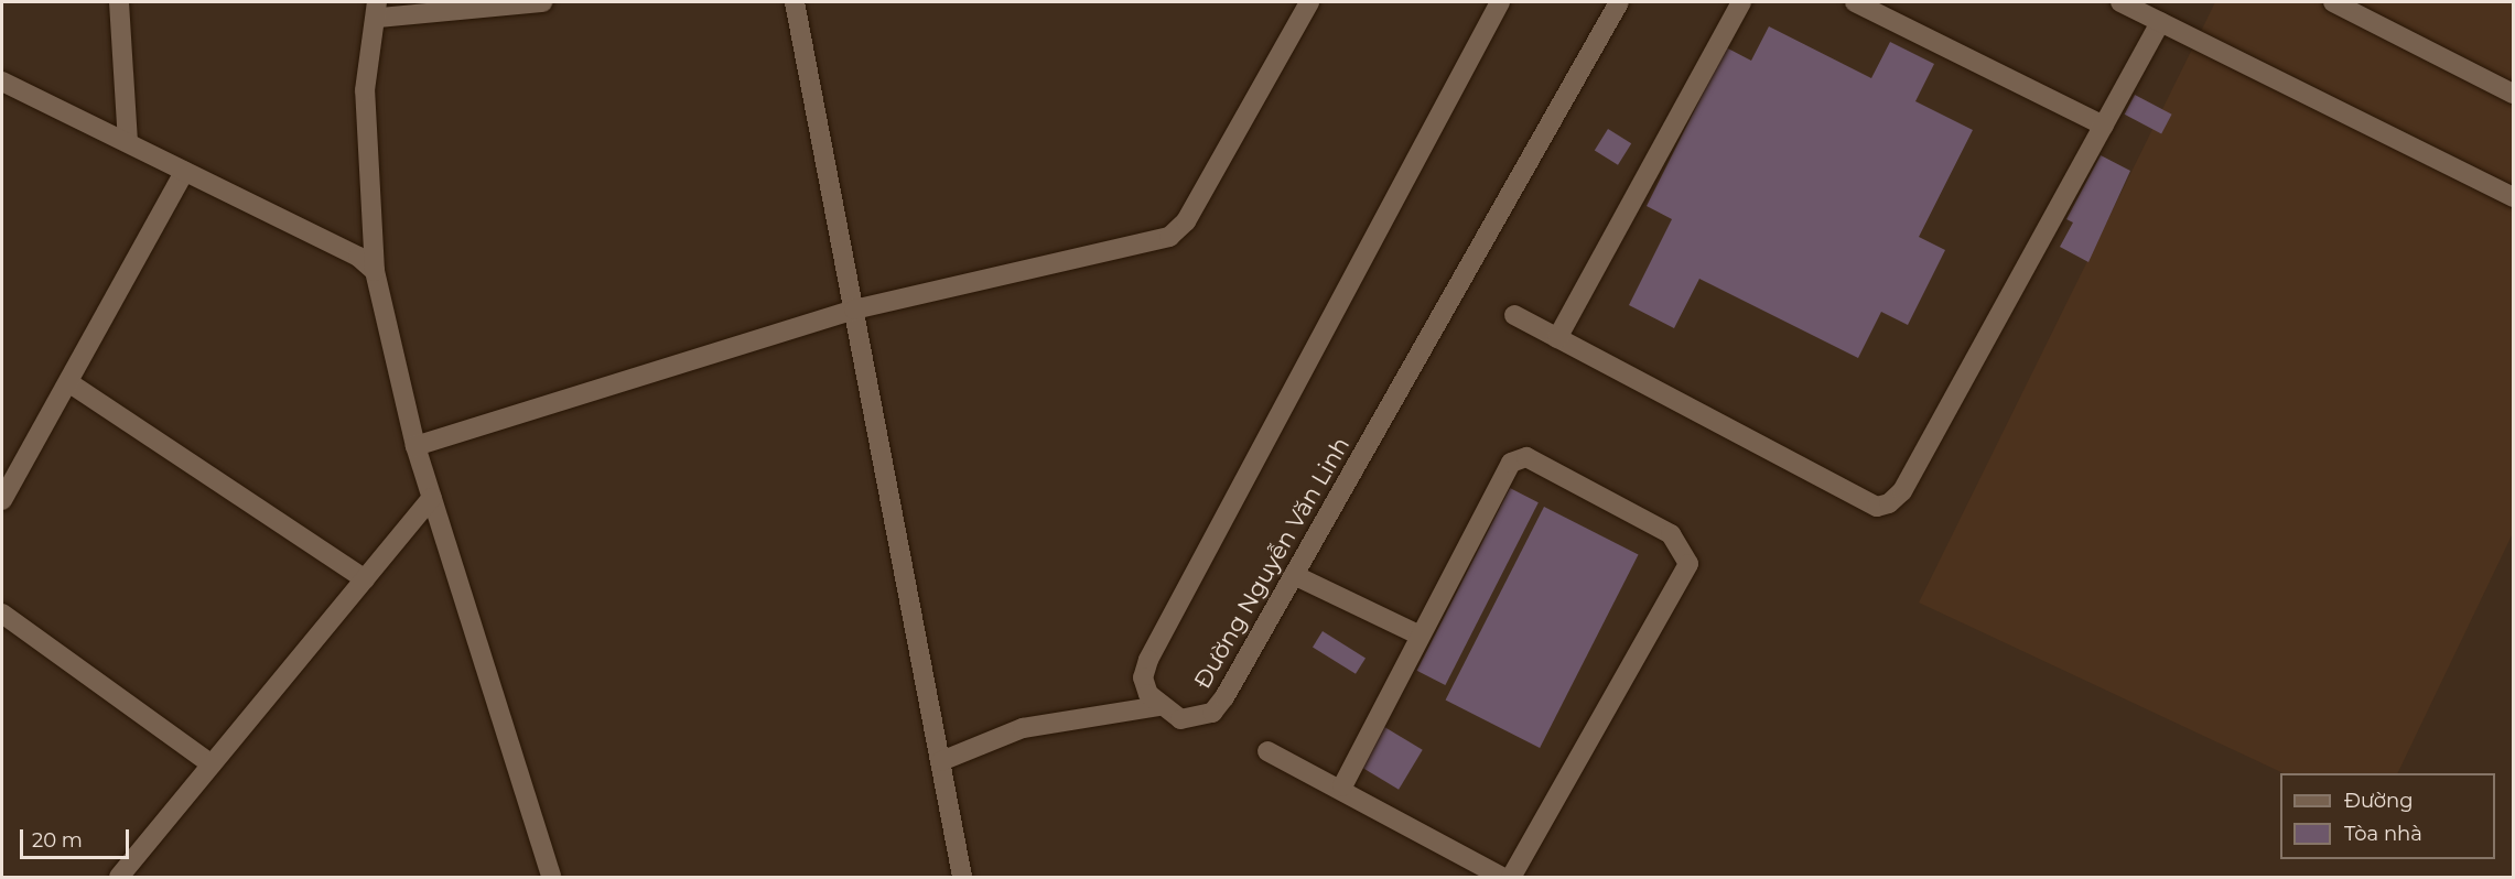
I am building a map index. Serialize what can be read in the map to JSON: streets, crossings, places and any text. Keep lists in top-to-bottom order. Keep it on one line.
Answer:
{"streets":{"street":["Đường Nguyễn Văn Linh"]},"legend":["Đường","Tòa nhà"],"scale_bar":"20 m"}
